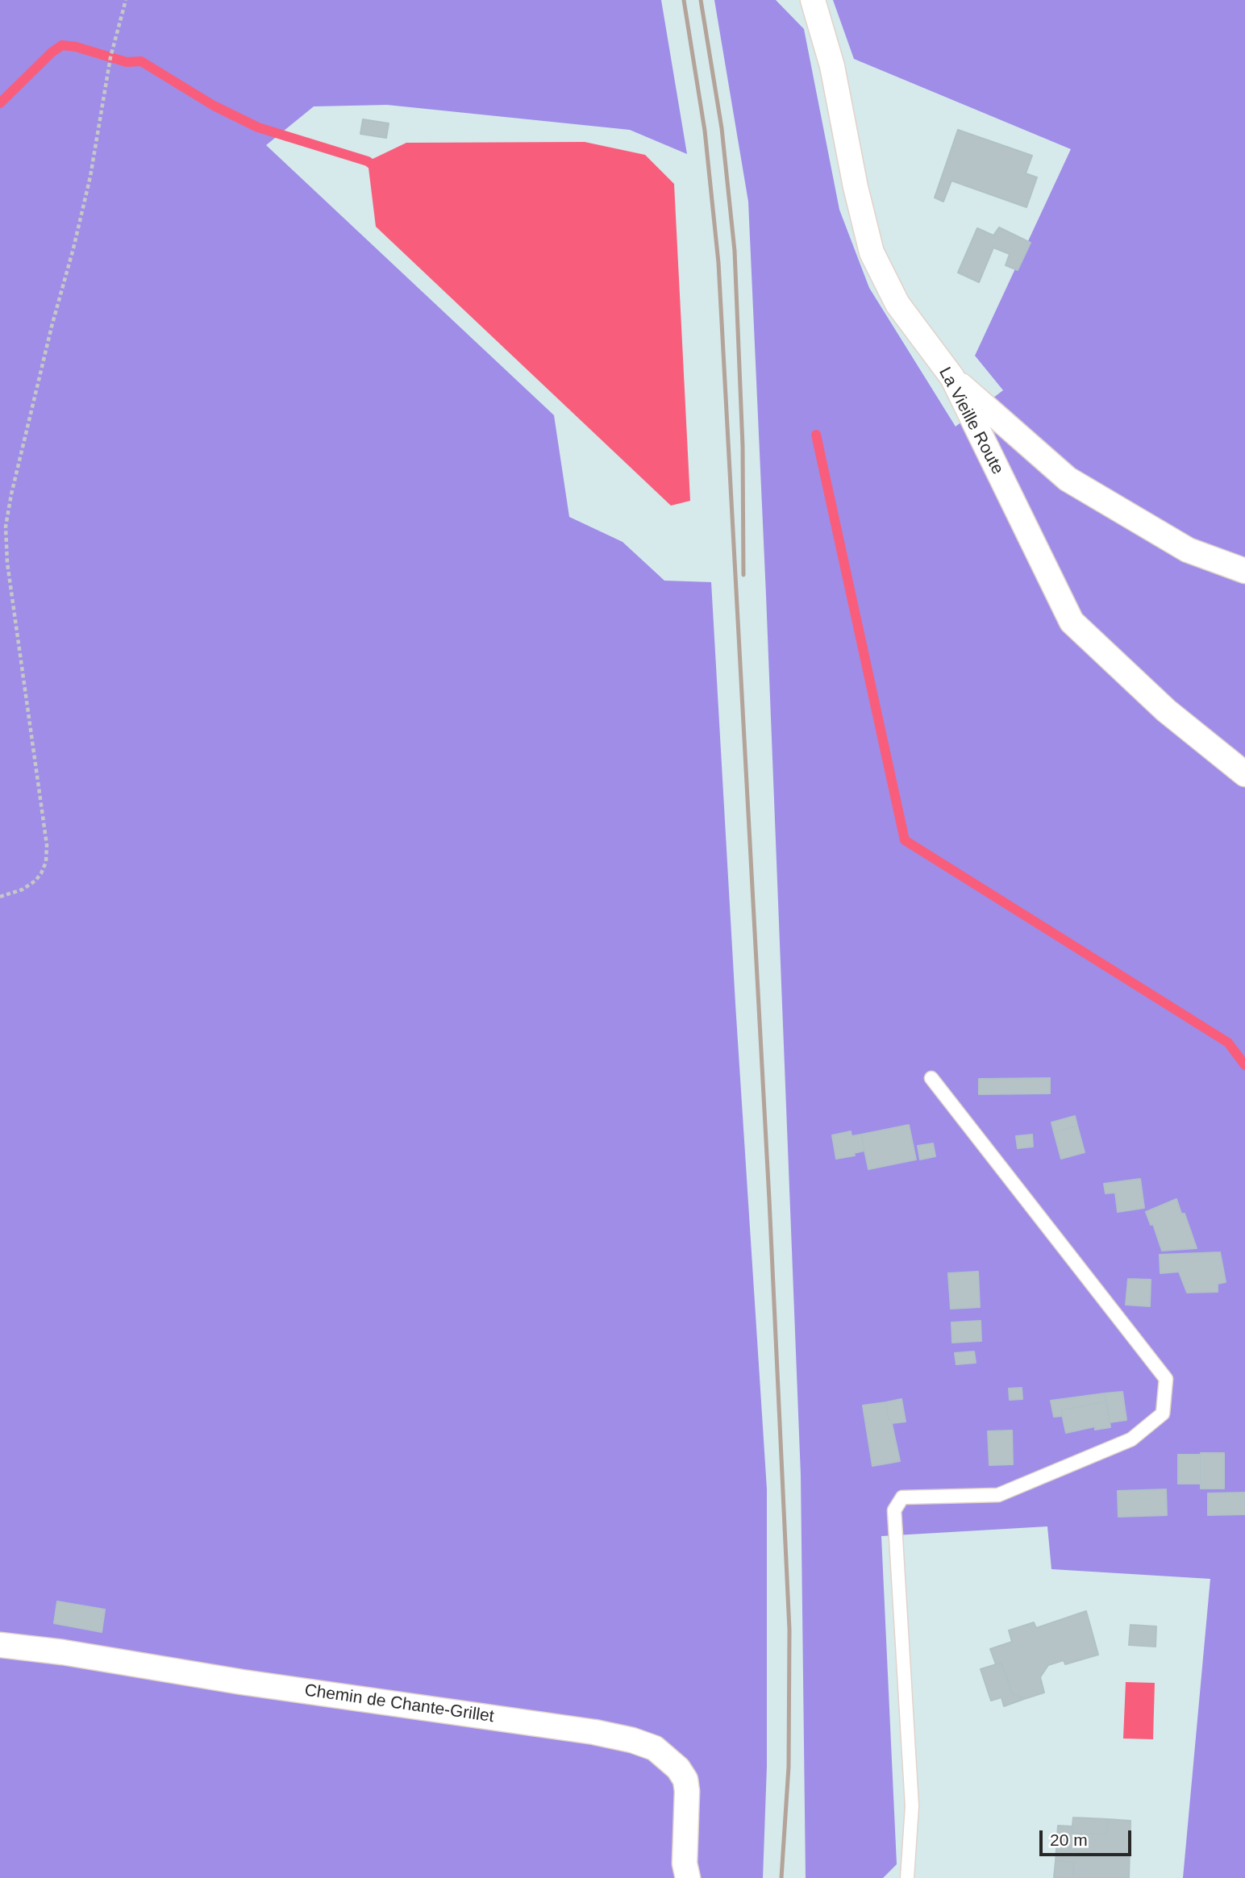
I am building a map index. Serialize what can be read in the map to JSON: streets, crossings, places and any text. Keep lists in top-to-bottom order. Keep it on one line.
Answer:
{"streets":{"street":["La Vieille Route","Chemin de Chante-Grillet"]},"scale_bar":"20 m"}
